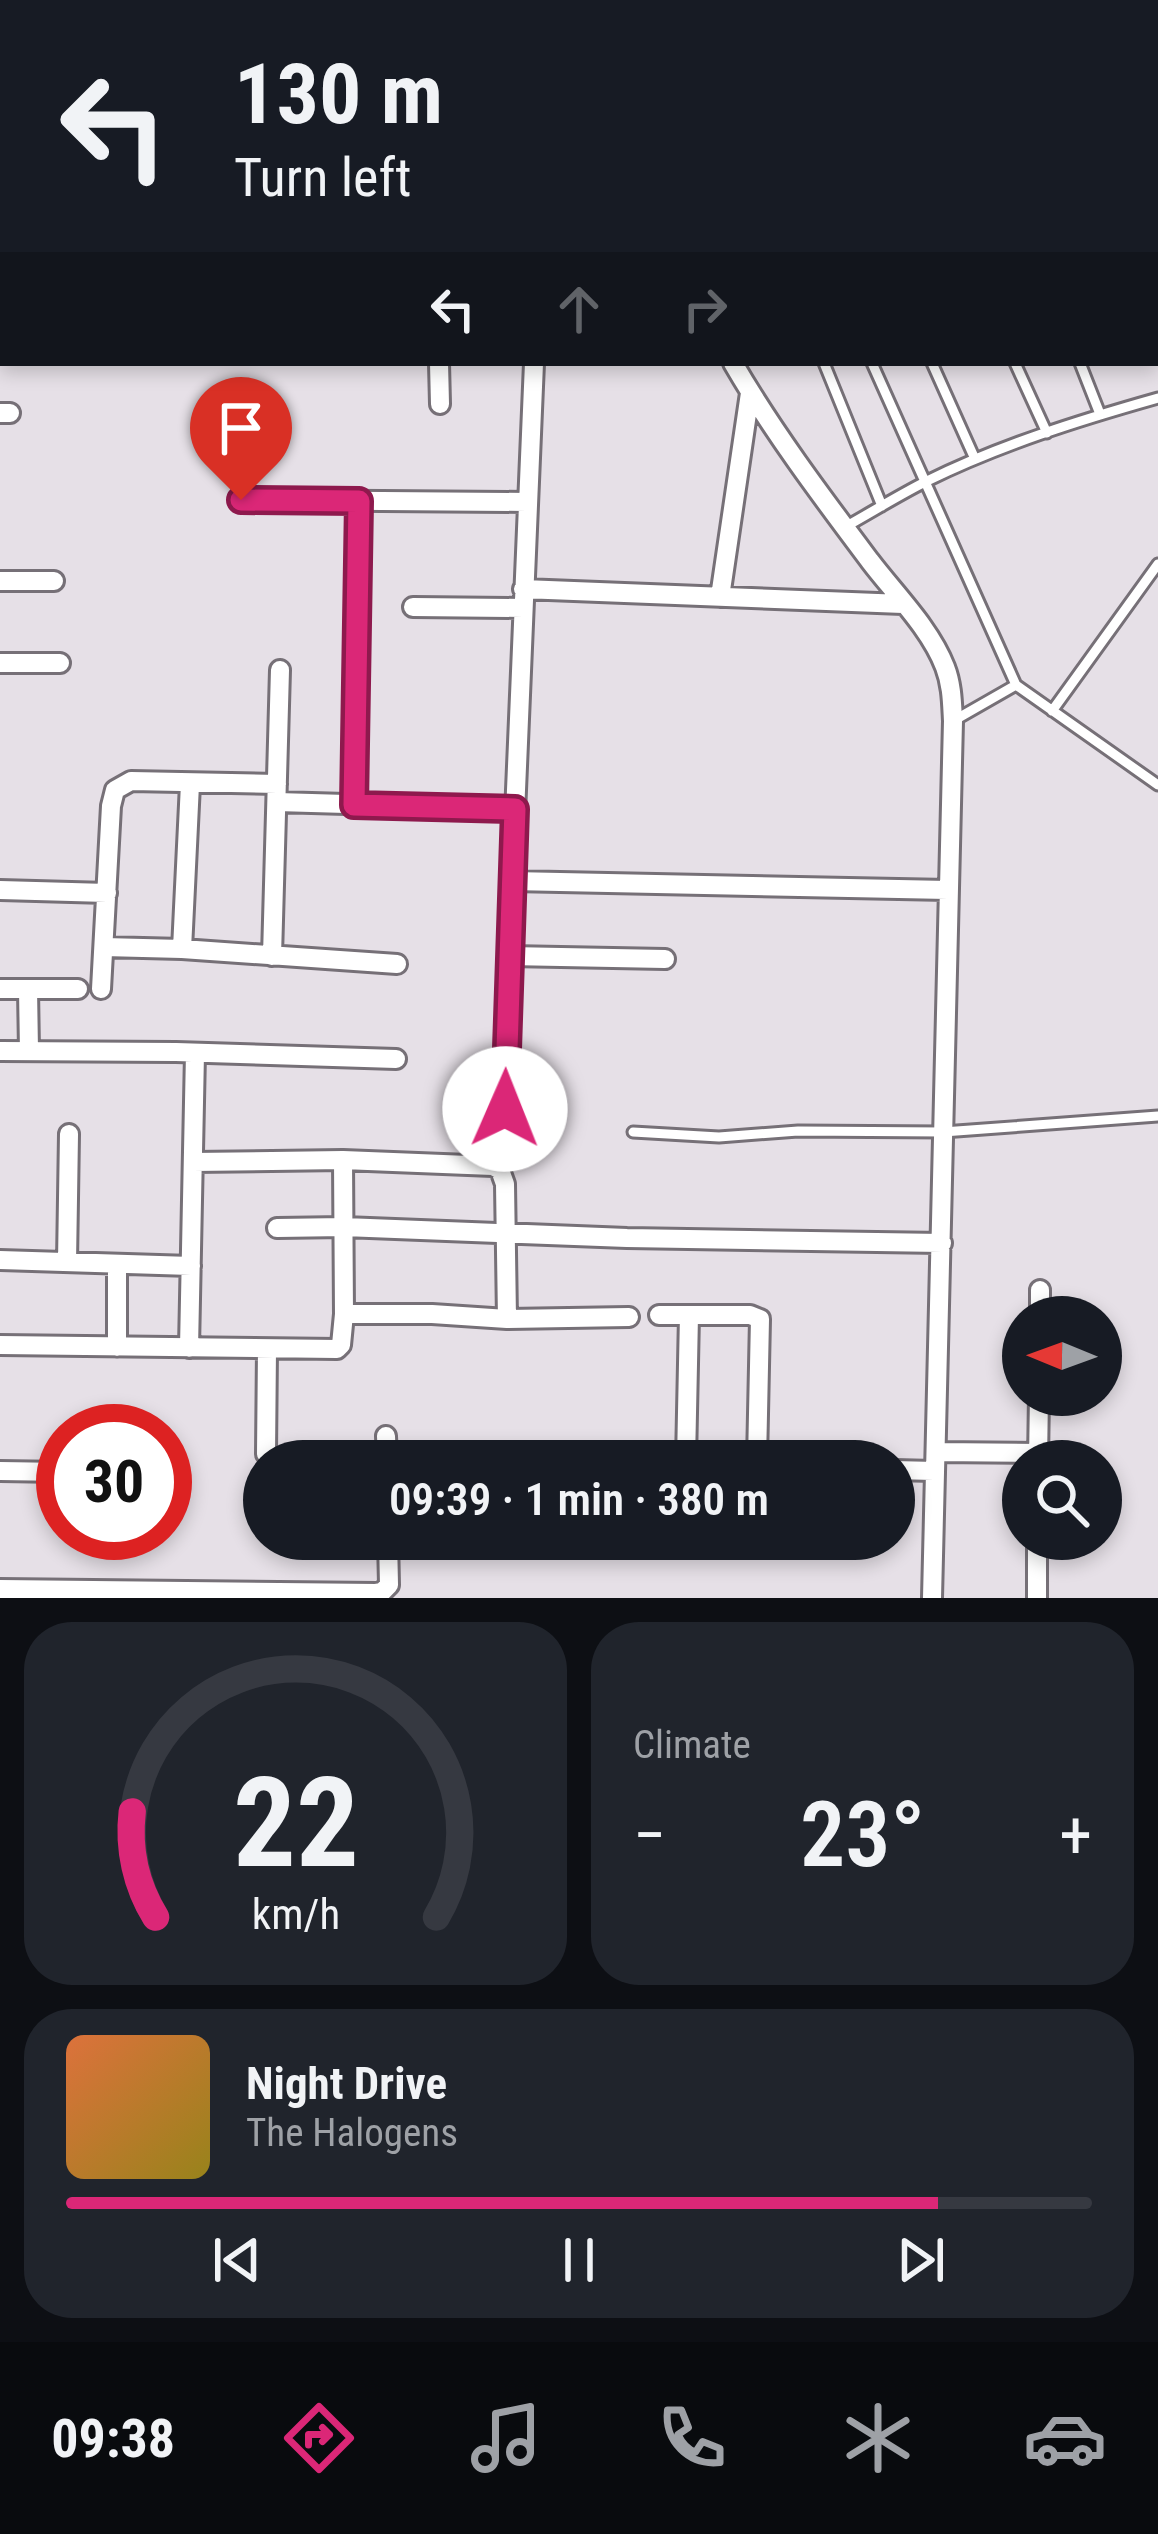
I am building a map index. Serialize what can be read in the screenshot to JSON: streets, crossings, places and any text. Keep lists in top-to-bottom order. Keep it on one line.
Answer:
{"north":"left","page":{"turn":["130 m","Turn left"],"limit":"30","trip":"09:39 · 1 min · 380 m","tile":"Climate","heat":["−","23°","+"],"song":["Night Drive","The Halogens"],"tabs":"09:38","gauge":["22","km/h"]}}
